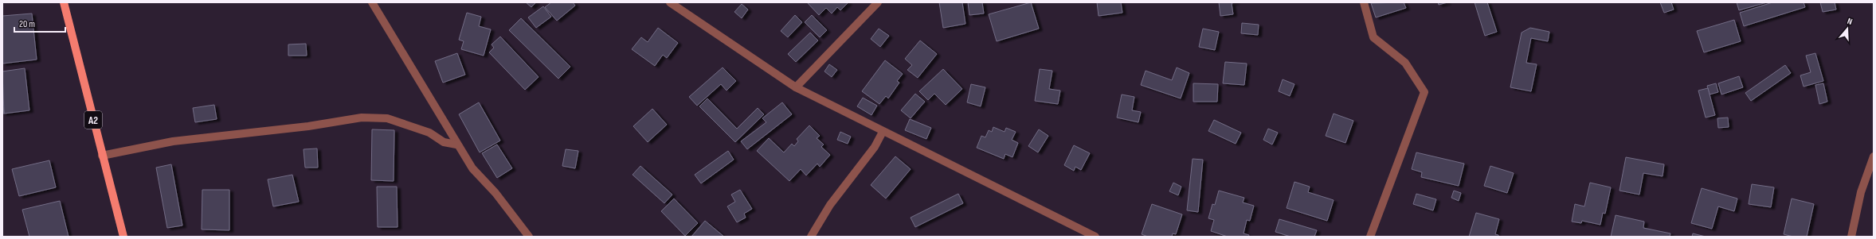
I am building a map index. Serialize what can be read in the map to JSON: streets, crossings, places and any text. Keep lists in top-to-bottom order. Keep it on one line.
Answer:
{"streets":{"main road":["A2"]},"scale_bar":"20 m","north":"top"}
